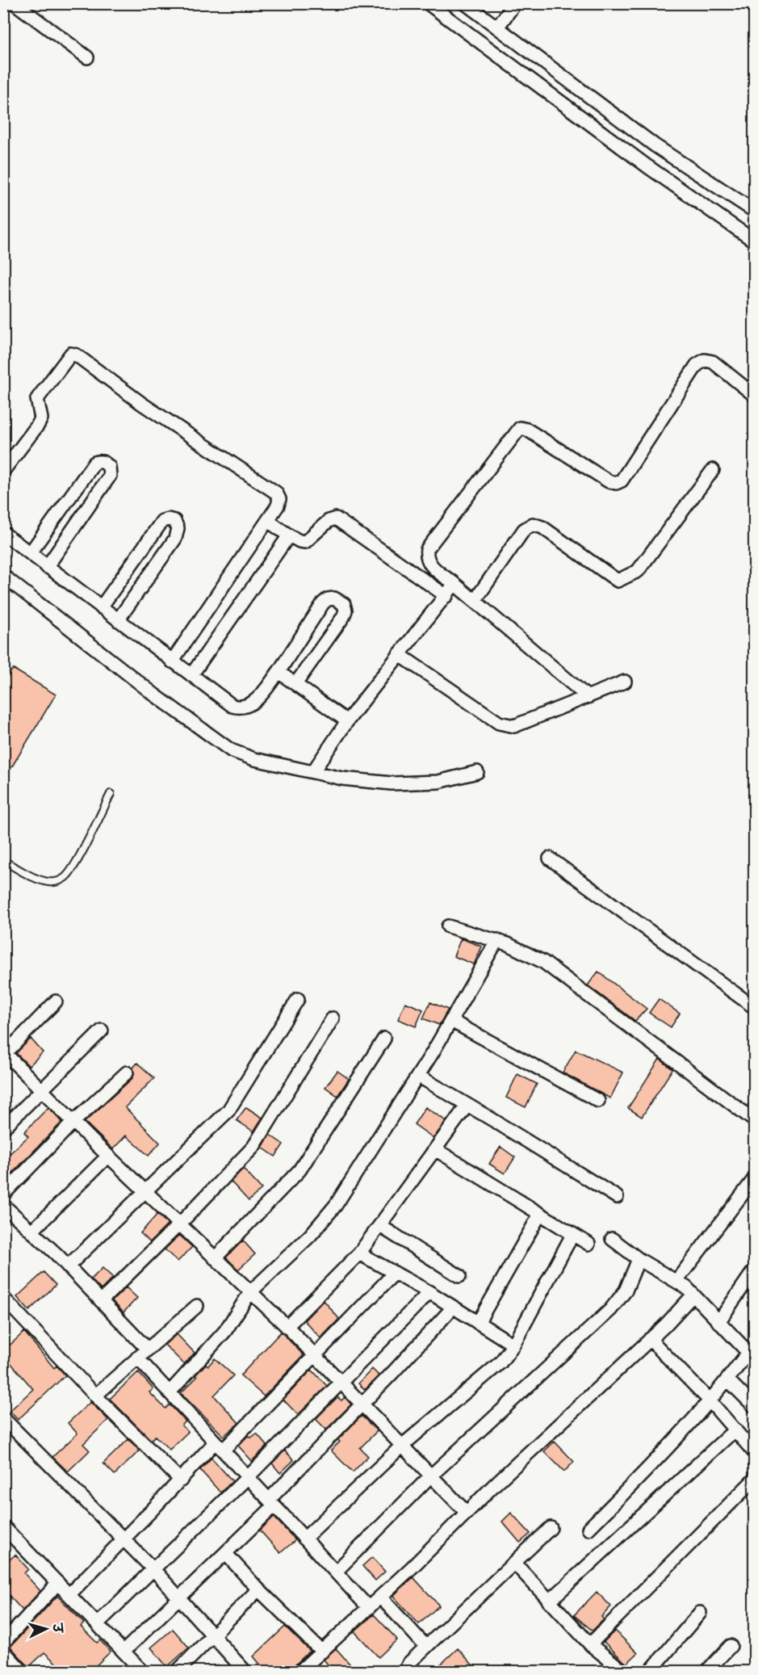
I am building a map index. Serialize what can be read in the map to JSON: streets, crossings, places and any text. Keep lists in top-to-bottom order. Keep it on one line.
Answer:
{"north":"right"}
